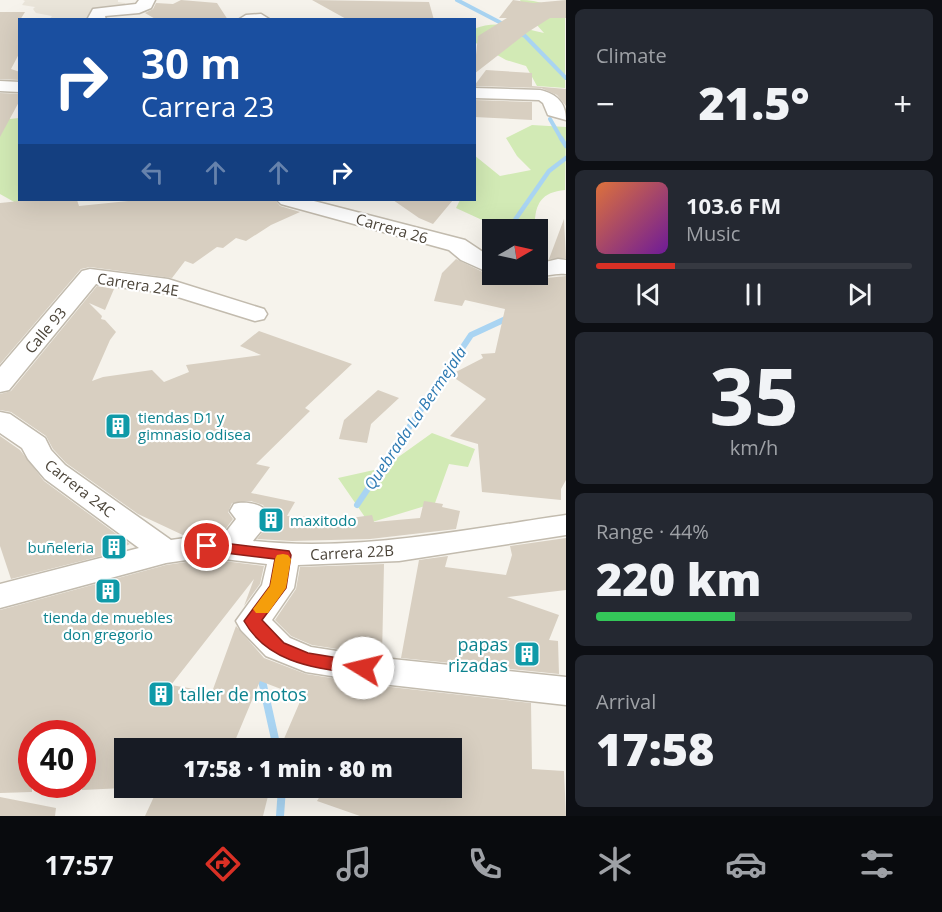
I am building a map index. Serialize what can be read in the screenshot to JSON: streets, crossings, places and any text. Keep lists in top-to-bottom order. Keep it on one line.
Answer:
{"streets":{"street":["Carrera 26","Carrera 24E","Calle 93","Carrera 24C","Carrera 22B"]},"crossings":[["Carrera 24E","Calle 93"],["Carrera 24C","Carrera 22B"]],"water":["Quebrada La Bermejala"],"places":{"building":["tiendas D1 y gimnasio odisea","maxitodo","buñeleria","tienda de muebles don gregorio","papas rizadas","taller de motos"]},"north":"right","page":{"tile":["Climate",["35","km/h"],["Range · 44%","220 km"],["Arrival","17:58"]],"turn":["30 m","Carrera 23"],"heat":["−","21.5°","+"],"song":["103.6 FM","Music"],"limit":"40","trip":"17:58 · 1 min · 80 m","tabs":"17:57"}}
